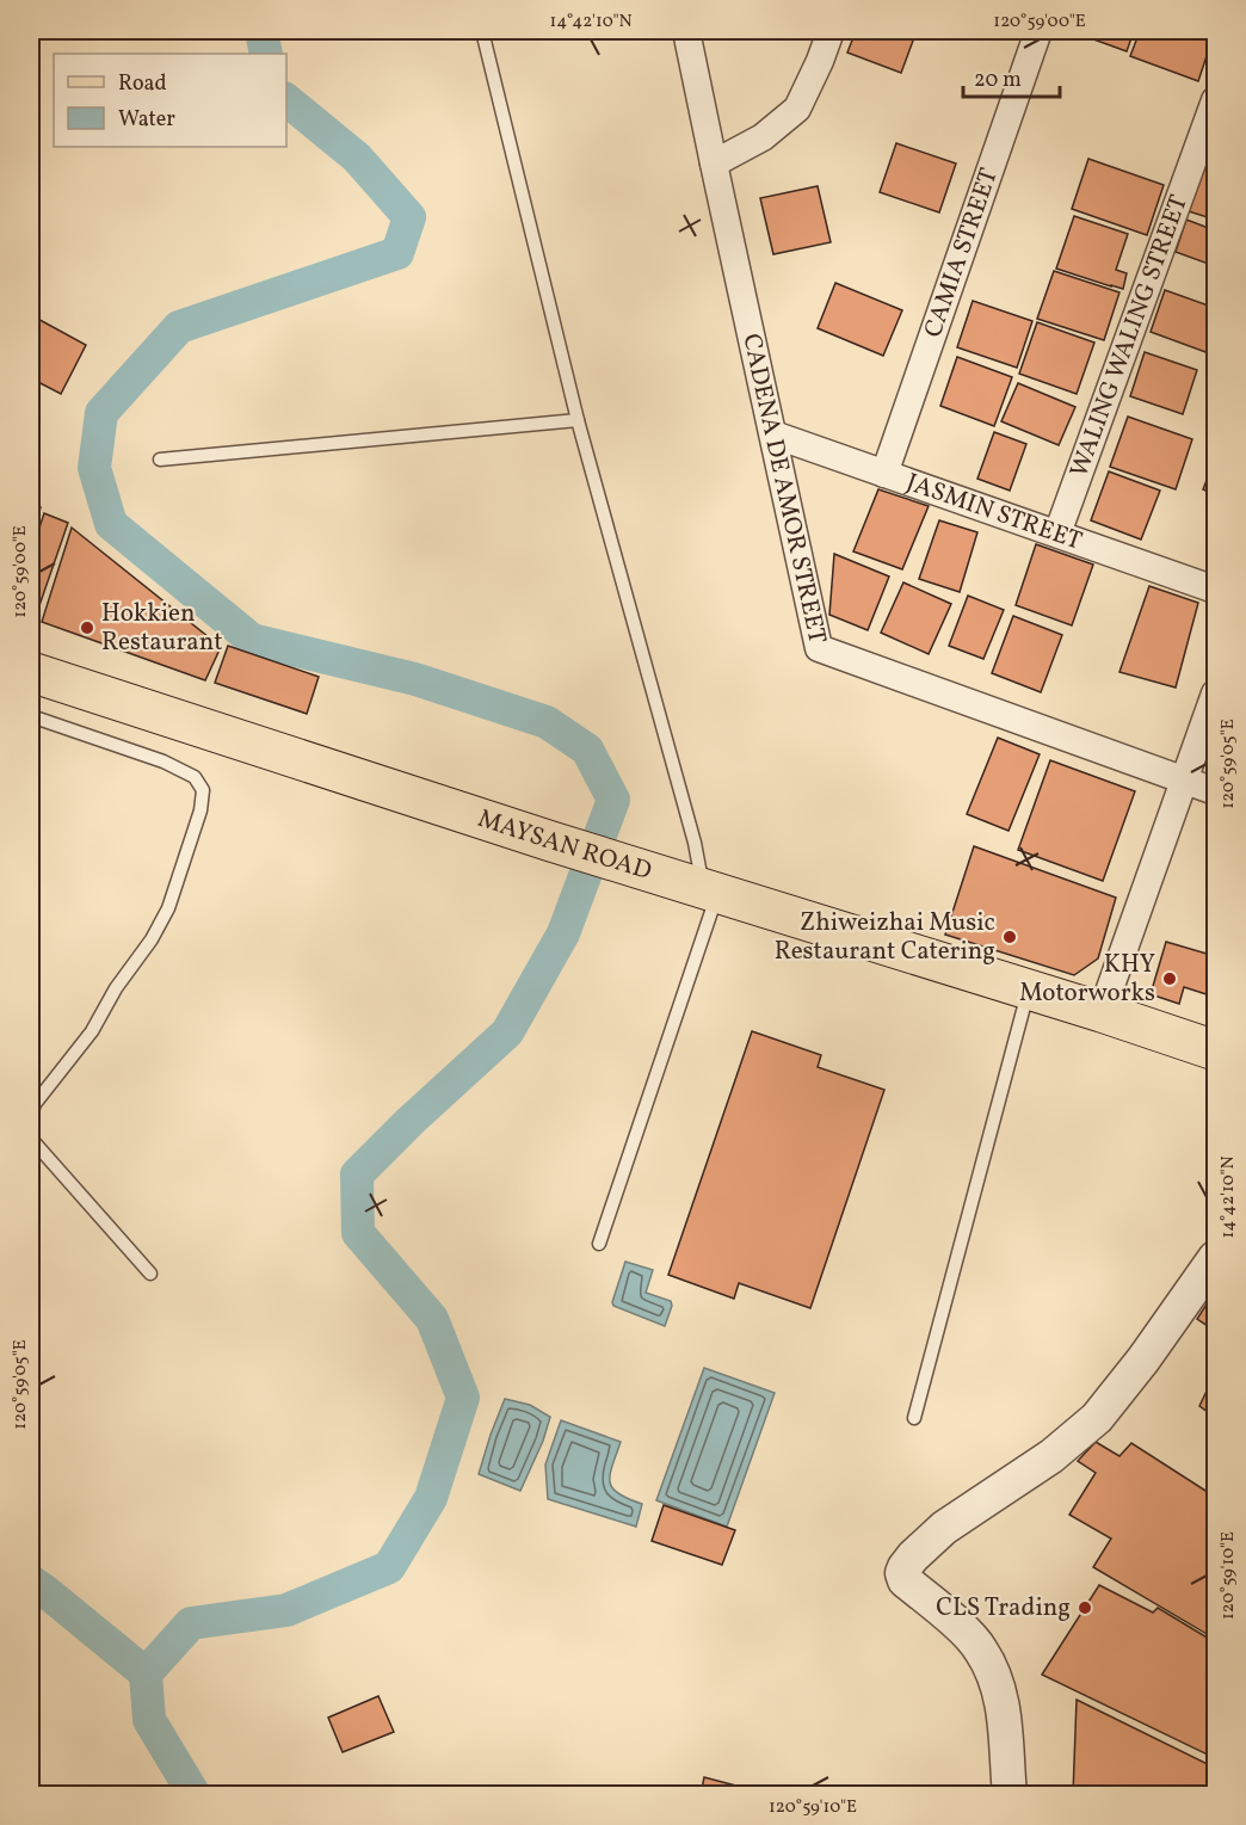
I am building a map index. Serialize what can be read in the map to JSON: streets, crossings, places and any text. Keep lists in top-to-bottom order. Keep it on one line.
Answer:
{"streets":{"main road":["MAYSAN ROAD"],"street":["CAMIA STREET","WALING WALING STREET","CADENA DE AMOR STREET","JASMIN STREET"]},"crossings":[["CAMIA STREET","JASMIN STREET"],["WALING WALING STREET","JASMIN STREET"],["CADENA DE AMOR STREET","JASMIN STREET"]],"places":["Hokkien Restaurant","Zhiweizhai Music Restaurant Catering","KHY Motorworks","CLS Trading"],"legend":["Road","Water"],"scale_bar":"20 m","coordinates":["14°42'10\"N","120°59'00\"E","120°59'05\"E","120°59'10\"E"]}
